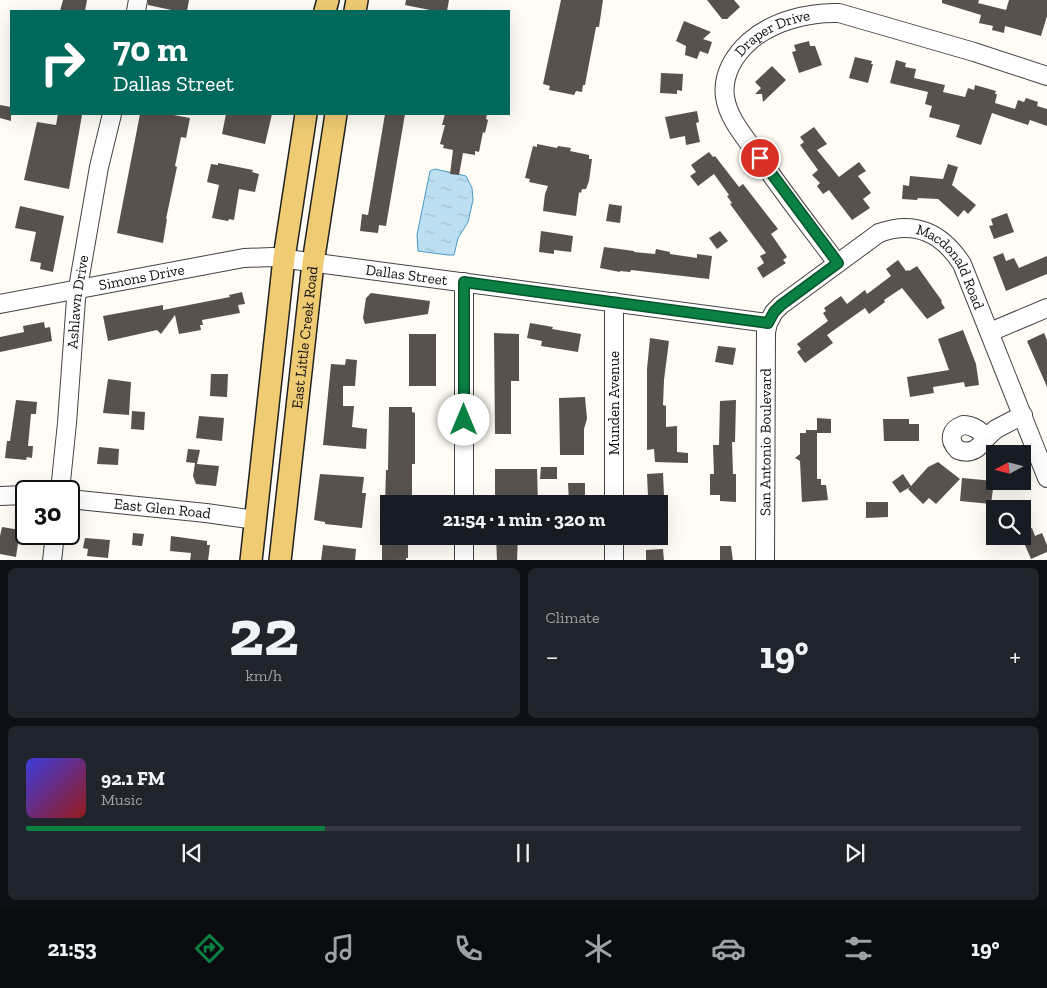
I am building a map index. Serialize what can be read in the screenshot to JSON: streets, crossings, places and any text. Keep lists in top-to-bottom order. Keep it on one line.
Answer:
{"streets":{"main road":["East Little Creek Road"],"street":["Draper Drive","Macdonald Road","Dallas Street","Simons Drive","Ashlawn Drive","Munden Avenue","San Antonio Boulevard","East Glen Road"]},"crossings":[["Draper Drive","Macdonald Road"],["Macdonald Road","Dallas Street"],["Macdonald Road","San Antonio Boulevard"],["Dallas Street","Simons Drive"],["Dallas Street","East Little Creek Road"],["Dallas Street","Munden Avenue"],["Dallas Street","San Antonio Boulevard"],["Simons Drive","Ashlawn Drive"],["Simons Drive","East Little Creek Road"],["East Little Creek Road","East Glen Road"]],"north":"left","page":{"turn":["70 m","Dallas Street"],"limit":"30","trip":"21:54 · 1 min · 320 m","tile":[["22","km/h"],"Climate"],"heat":["−","19°","+"],"song":["92.1 FM","Music"],"tabs":["21:53","19°"]}}
